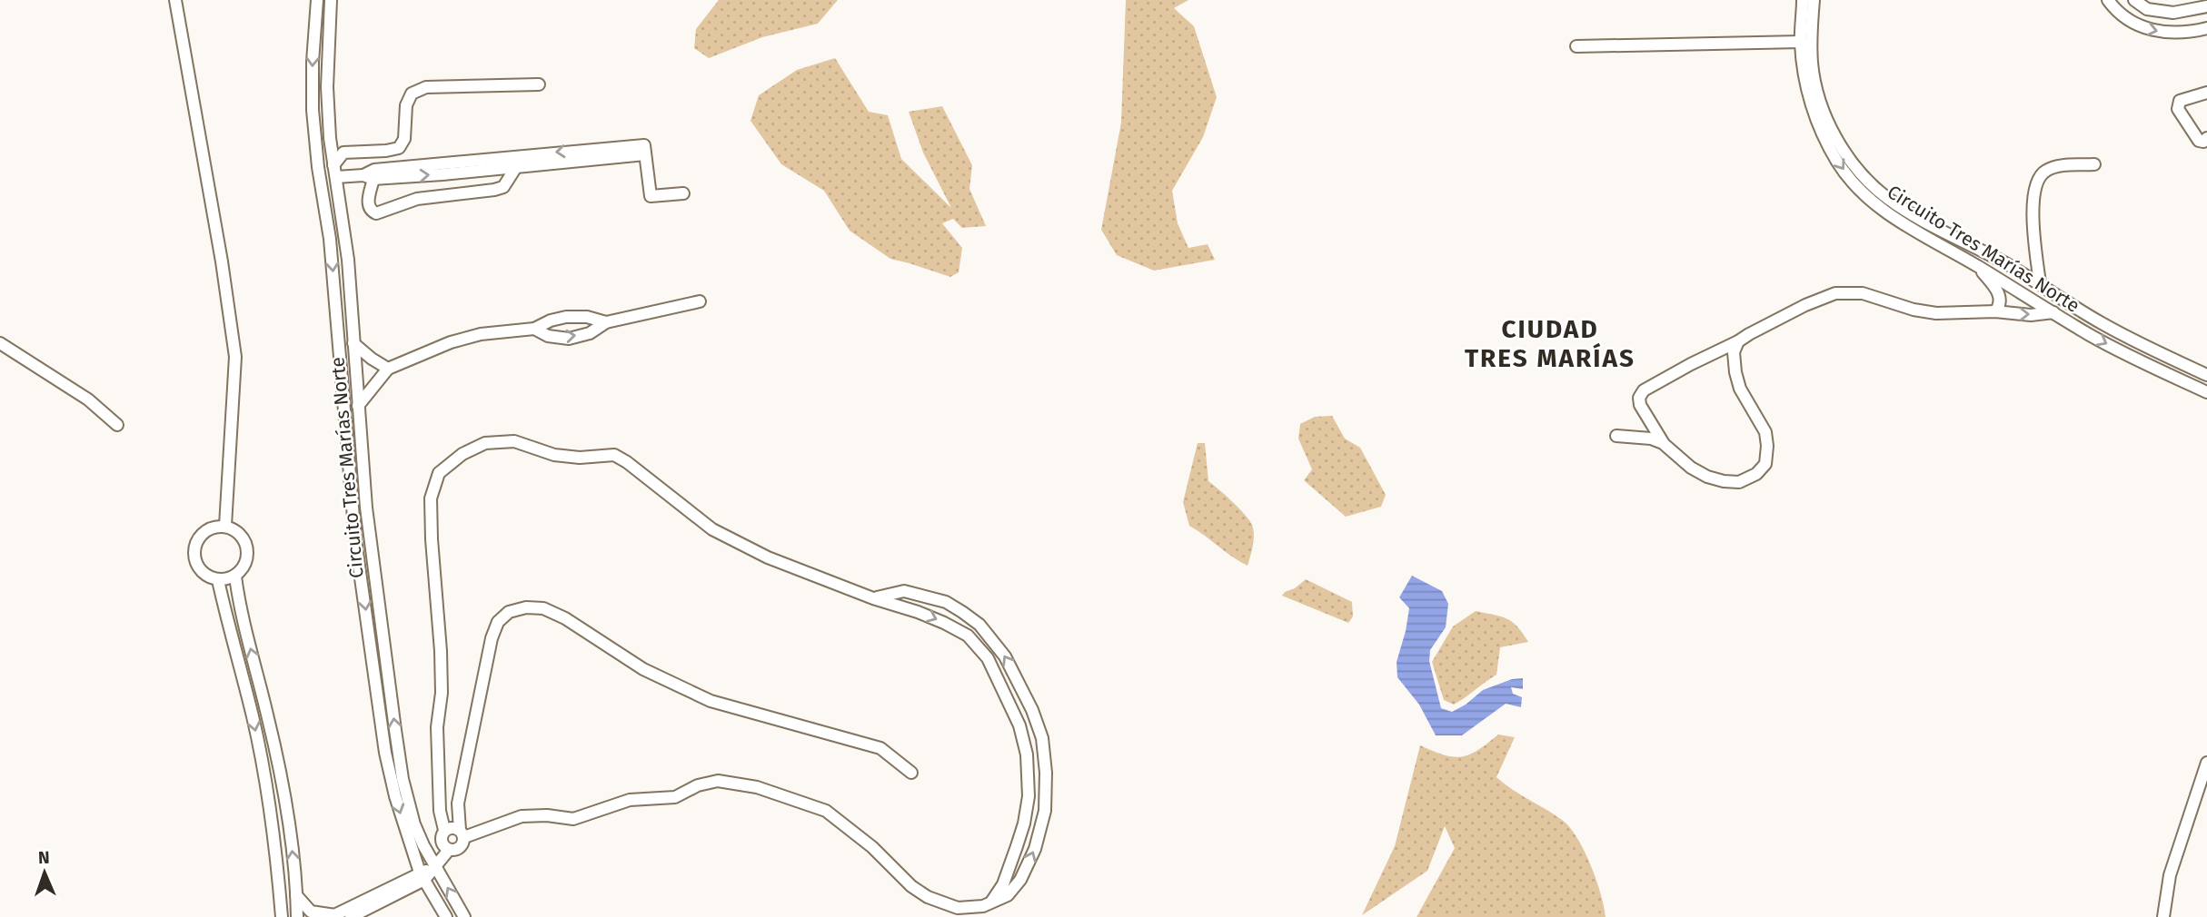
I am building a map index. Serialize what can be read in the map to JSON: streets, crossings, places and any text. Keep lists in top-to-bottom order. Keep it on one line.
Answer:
{"streets":{"street":["Circuito Tres Marías Norte"]},"districts":["CIUDAD TRES MARÍAS"],"north":"top"}
